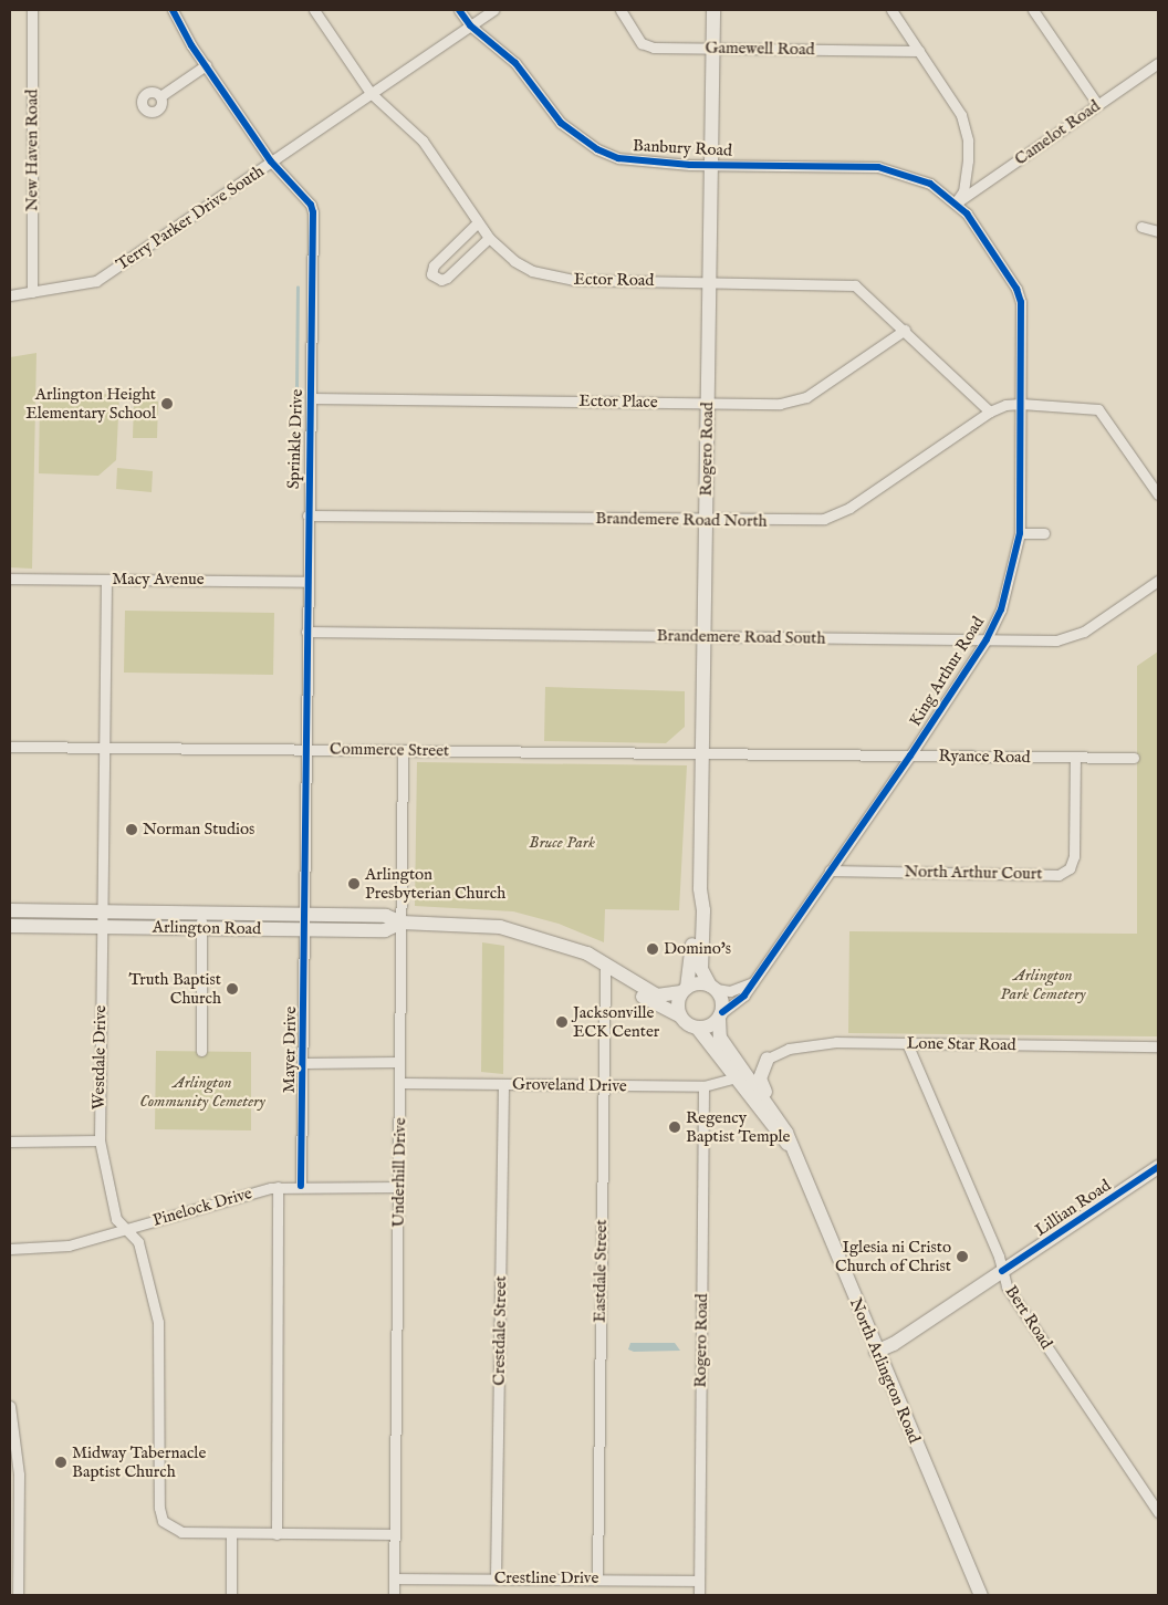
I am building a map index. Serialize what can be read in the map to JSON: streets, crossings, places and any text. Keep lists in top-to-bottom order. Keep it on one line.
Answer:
{"streets":{"main road":["Rogero Road","Arlington Road","Lillian Road","North Arlington Road"],"street":["Gamewell Road","Camelot Road","Banbury Road","New Haven Road","Terry Parker Drive South","Ector Road","Ector Place","Sprinkle Drive","Brandemere Road North","Macy Avenue","Brandemere Road South","King Arthur Road","Commerce Street","Ryance Road","North Arthur Court","Lone Star Road","Mayer Drive","Westdale Drive","Groveland Drive","Underhill Drive","Pinelock Drive","Eastdale Street","Bert Road","Crestdale Street","Crestline Drive"]},"crossings":[["Gamewell Road","Rogero Road"],["Camelot Road","Banbury Road"],["Camelot Road","King Arthur Road"],["Banbury Road","Terry Parker Drive South"],["Banbury Road","Rogero Road"],["Banbury Road","King Arthur Road"],["New Haven Road","Terry Parker Drive South"],["Terry Parker Drive South","Ector Road"],["Terry Parker Drive South","Sprinkle Drive"],["Ector Road","Ector Place"],["Ector Road","Rogero Road"],["Ector Road","Brandemere Road North"],["Ector Place","Sprinkle Drive"],["Ector Place","Rogero Road"],["Sprinkle Drive","Brandemere Road North"],["Sprinkle Drive","Macy Avenue"],["Sprinkle Drive","Brandemere Road South"],["Sprinkle Drive","Commerce Street"],["Sprinkle Drive","Arlington Road"],["Sprinkle Drive","Mayer Drive"],["Rogero Road","Brandemere Road North"],["Rogero Road","Brandemere Road South"],["Rogero Road","King Arthur Road"],["Rogero Road","Commerce Street"],["Rogero Road","Ryance Road"],["Rogero Road","Arlington Road"],["Rogero Road","Groveland Drive"],["Rogero Road","North Arlington Road"],["Rogero Road","Crestline Drive"],["Brandemere Road North","King Arthur Road"],["Macy Avenue","Westdale Drive"],["Brandemere Road South","King Arthur Road"],["King Arthur Road","Ryance Road"],["King Arthur Road","North Arthur Court"],["King Arthur Road","Arlington Road"],["King Arthur Road","North Arlington Road"],["Commerce Street","Ryance Road"],["Commerce Street","Westdale Drive"],["Commerce Street","Underhill Drive"],["Ryance Road","North Arthur Court"],["Arlington Road","Mayer Drive"],["Arlington Road","Westdale Drive"],["Arlington Road","Underhill Drive"],["Arlington Road","Eastdale Street"],["Arlington Road","North Arlington Road"],["Lone Star Road","Bert Road"],["Mayer Drive","Pinelock Drive"],["Westdale Drive","Pinelock Drive"],["Groveland Drive","Underhill Drive"],["Groveland Drive","Eastdale Street"],["Groveland Drive","Crestdale Street"],["Groveland Drive","North Arlington Road"],["Underhill Drive","Pinelock Drive"],["Underhill Drive","Crestline Drive"],["Lillian Road","Bert Road"],["Lillian Road","North Arlington Road"],["Eastdale Street","Crestline Drive"],["Crestdale Street","Crestline Drive"]],"parks":["Bruce Park","Arlington Park Cemetery","Arlington Community Cemetery"],"places":["Arlington Height Elementary School","Norman Studios","Arlington Presbyterian Church","Domino's","Truth Baptist Church","Jacksonville ECK Center","Regency Baptist Temple","Iglesia ni Cristo Church of Christ","Midway Tabernacle Baptist Church"]}
